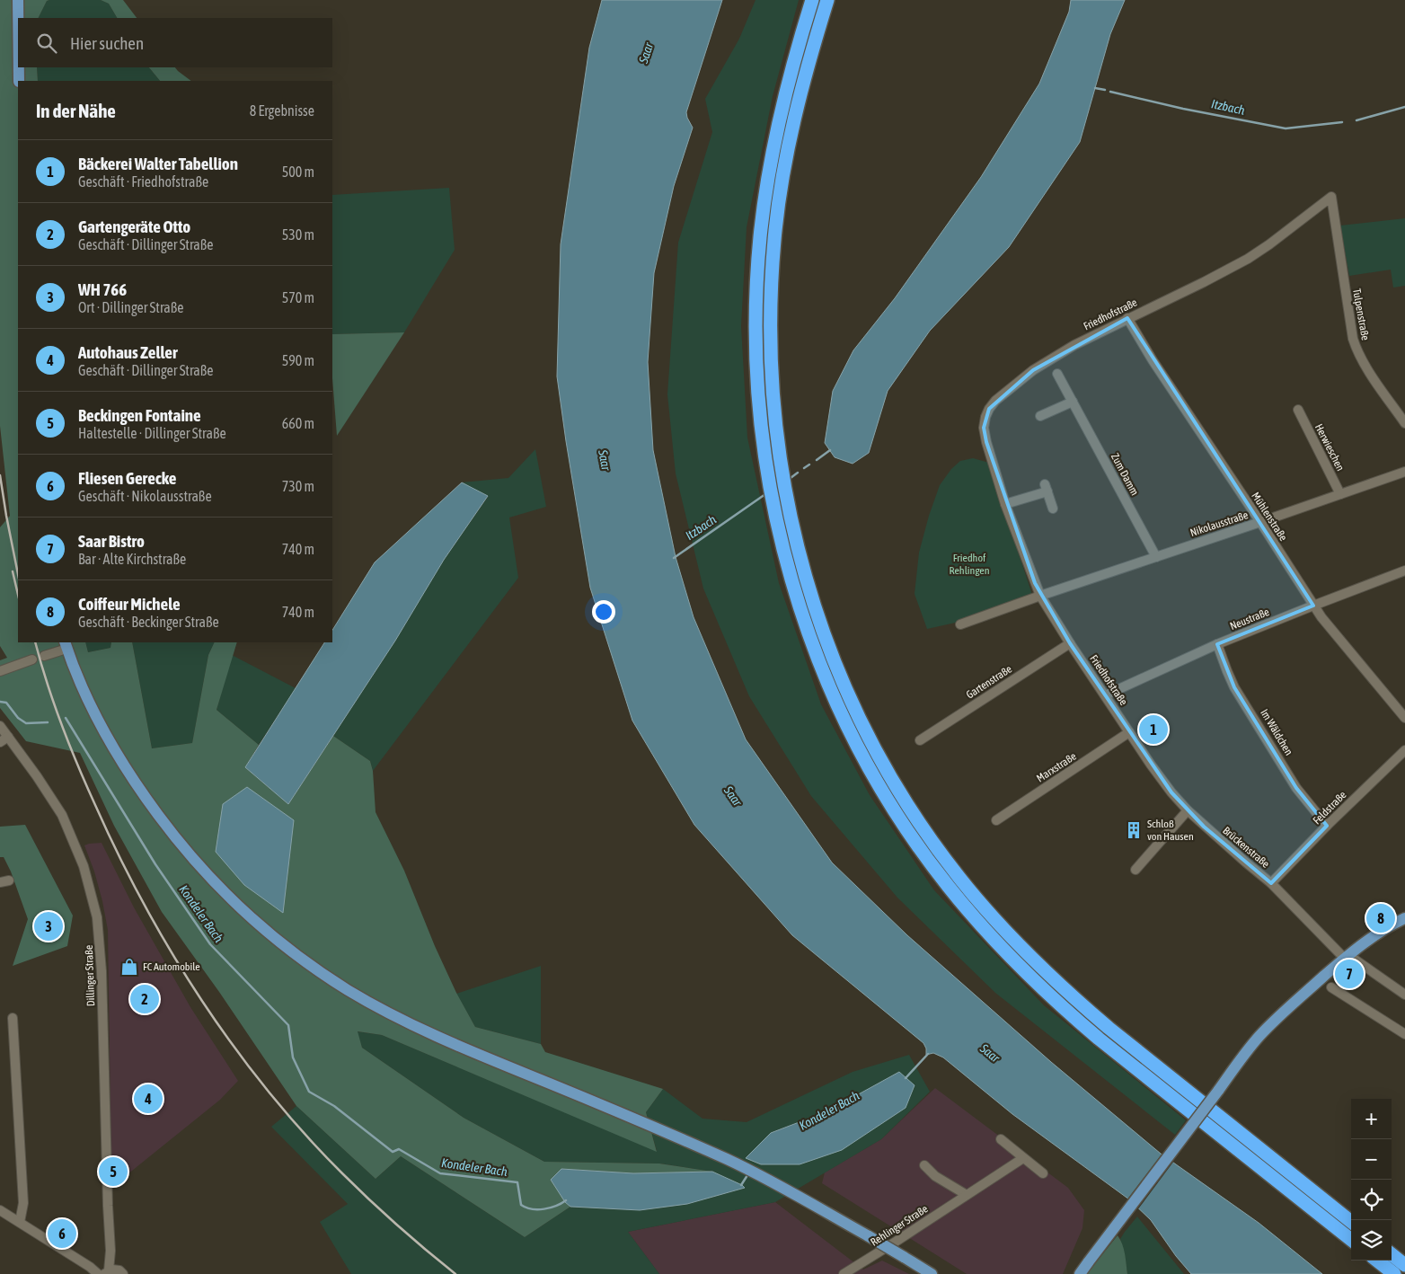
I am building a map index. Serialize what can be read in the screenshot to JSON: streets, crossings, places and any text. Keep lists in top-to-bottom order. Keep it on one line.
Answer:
{"streets":{"street":["Friedhofstraße","Tulpenstraße","Herwieschen","Zum Damm","Mühlenstraße","Nikolausstraße","Neustraße","Gartenstraße","Im Wäldchen","Marxstraße","Feldstraße","Brückenstraße","Dillinger Straße","Rehlinger Straße"]},"crossings":[["Friedhofstraße","Tulpenstraße"],["Friedhofstraße","Mühlenstraße"],["Friedhofstraße","Nikolausstraße"],["Friedhofstraße","Neustraße"],["Friedhofstraße","Gartenstraße"],["Friedhofstraße","Marxstraße"],["Friedhofstraße","Brückenstraße"],["Herwieschen","Nikolausstraße"],["Zum Damm","Nikolausstraße"],["Mühlenstraße","Nikolausstraße"],["Mühlenstraße","Neustraße"],["Neustraße","Im Wäldchen"],["Im Wäldchen","Feldstraße"],["Feldstraße","Brückenstraße"]],"water":["Saar","Itzbach","Kondeler Bach"],"parks":["Friedhof Rehlingen"],"places":{"building":["Schloß von Hausen"],"shop":["FC Automobile"]},"page":{"search":"Hier suchen","heading":["In der Nähe","8 Ergebnisse"],"list":[{"mark":"1","name":"Bäckerei Walter Tabellion","note":"Geschäft · Friedhofstraße","value":"500 m"},{"mark":"2","name":"Gartengeräte Otto","note":"Geschäft · Dillinger Straße","value":"530 m"},{"mark":"3","name":"WH 766","note":"Ort · Dillinger Straße","value":"570 m"},{"mark":"4","name":"Autohaus Zeller","note":"Geschäft · Dillinger Straße","value":"590 m"},{"mark":"5","name":"Beckingen Fontaine","note":"Haltestelle · Dillinger Straße","value":"660 m"},{"mark":"6","name":"Fliesen Gerecke","note":"Geschäft · Nikolausstraße","value":"730 m"},{"mark":"7","name":"Saar Bistro","note":"Bar · Alte Kirchstraße","value":"740 m"},{"mark":"8","name":"Coiffeur Michele","note":"Geschäft · Beckinger Straße","value":"740 m"}],"pins":["1","8","3","7","2","4","5","6"],"map_buttons":["+","−"]}}
